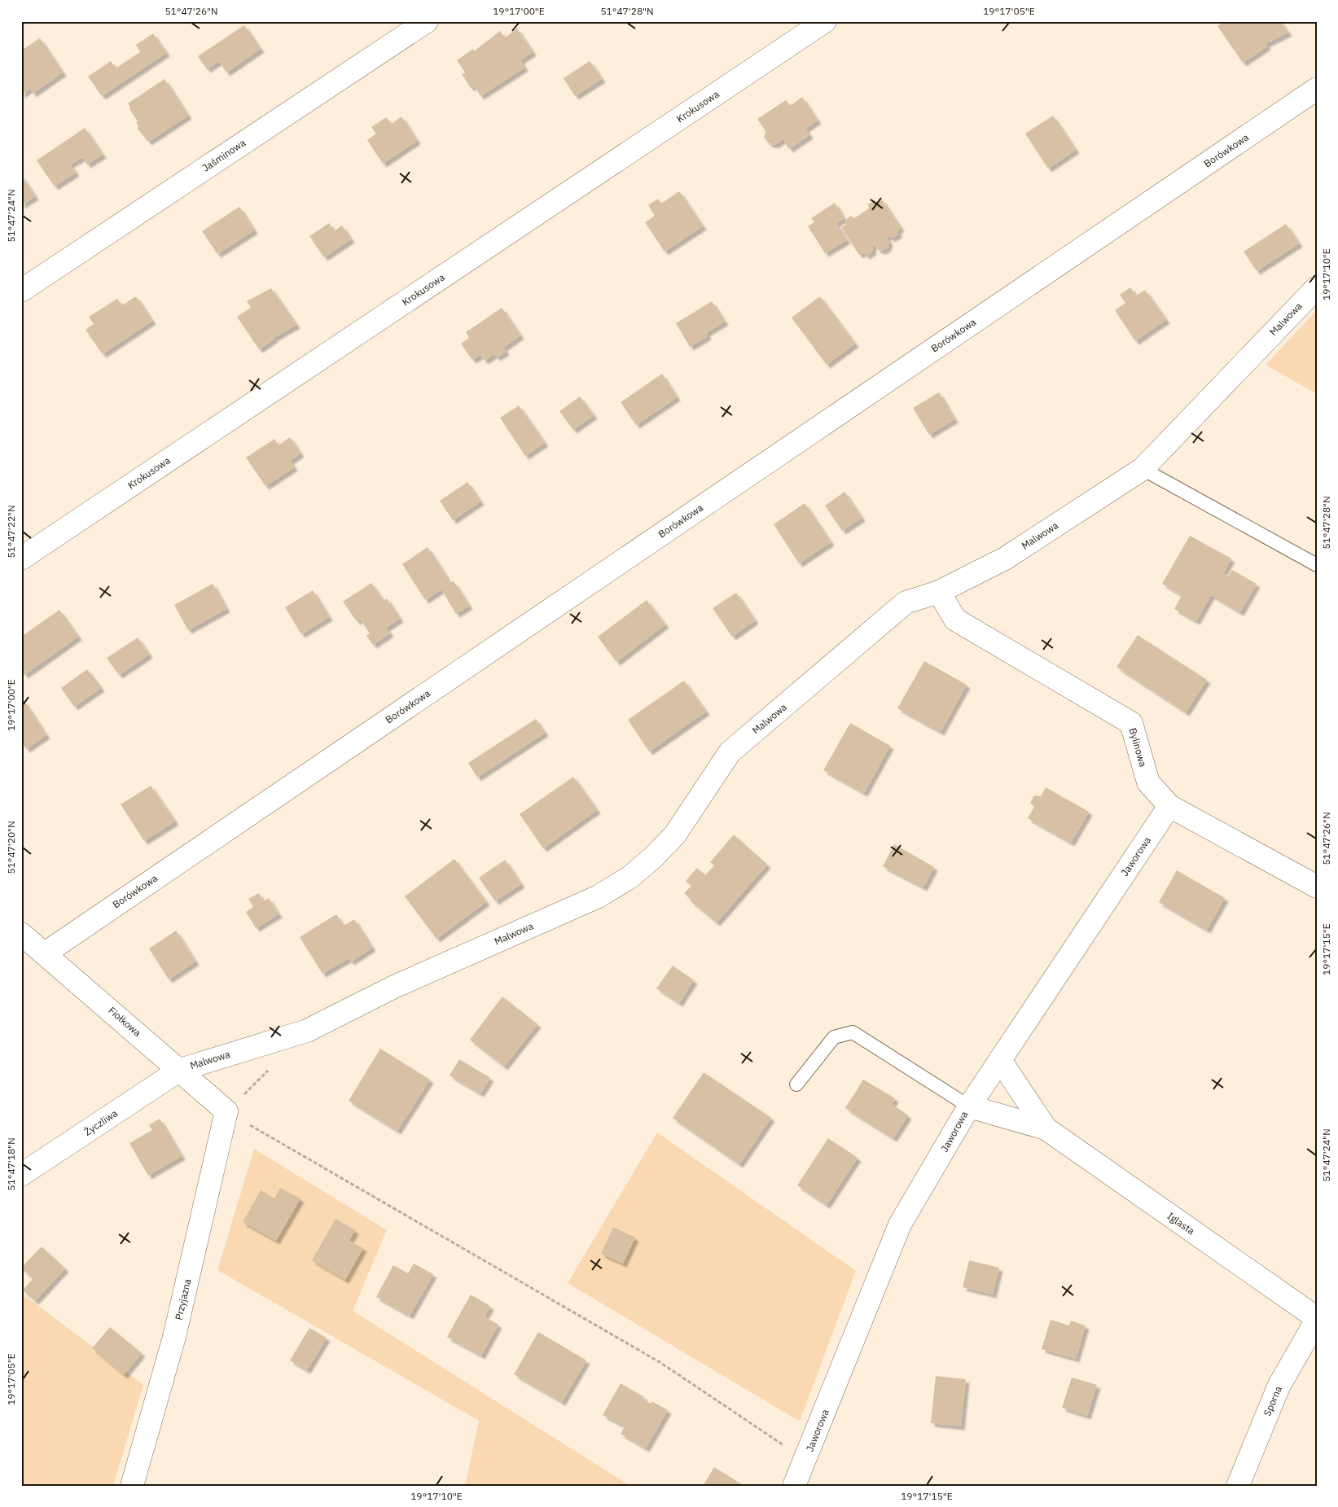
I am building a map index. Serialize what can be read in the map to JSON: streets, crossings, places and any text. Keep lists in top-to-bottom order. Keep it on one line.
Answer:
{"streets":{"street":["Krokusowa","Borówkowa","Jaśminowa","Malwowa","Bylinowa","Jaworowa","Fiołkowa","Życzliwa","Iglasta","Przyjazna","Sporna"]},"crossings":[["Borówkowa","Fiołkowa"],["Malwowa","Bylinowa"],["Malwowa","Fiołkowa"],["Malwowa","Życzliwa"],["Bylinowa","Jaworowa"],["Jaworowa","Iglasta"],["Fiołkowa","Życzliwa"],["Fiołkowa","Przyjazna"],["Iglasta","Sporna"]],"coordinates":["51°47'26\"N","19°17'00\"E","51°47'28\"N","19°17'05\"E","51°47'24\"N","19°17'10\"E","51°47'22\"N","51°47'20\"N","19°17'15\"E","51°47'18\"N"]}
